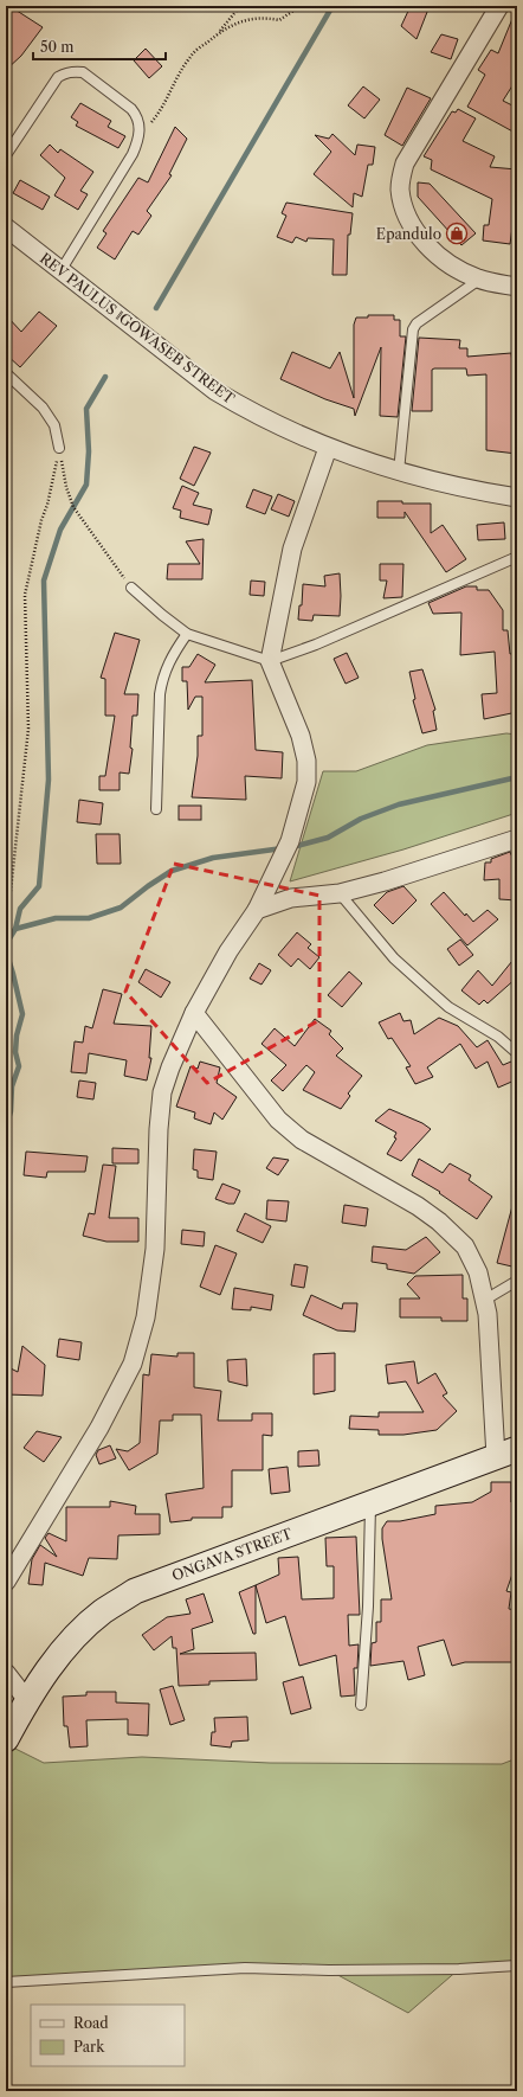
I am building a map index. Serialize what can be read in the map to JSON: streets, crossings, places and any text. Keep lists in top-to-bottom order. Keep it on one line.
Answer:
{"streets":{"street":["REV PAULUS ǁGOWASEB STREET","ONGAVA STREET"]},"places":{"shop":["Epandulo"]},"legend":["Road","Park"],"scale_bar":"50 m"}
